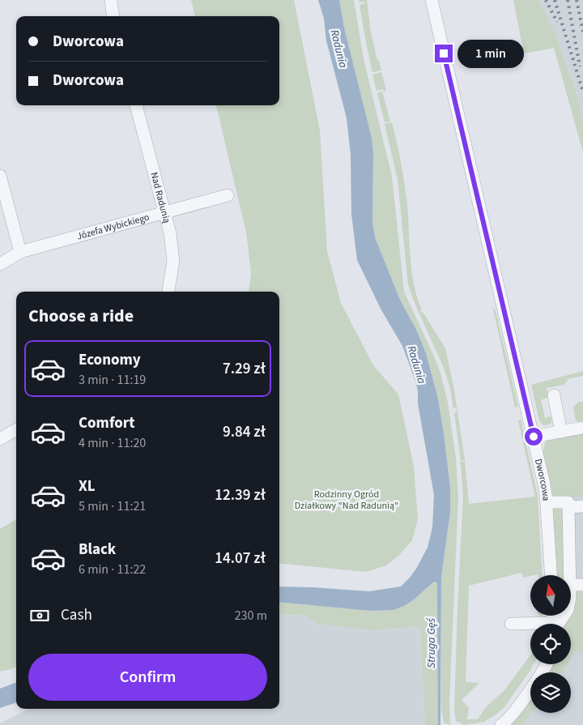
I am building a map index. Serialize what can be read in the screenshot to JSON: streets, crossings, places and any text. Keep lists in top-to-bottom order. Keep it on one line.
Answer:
{"streets":{"street":["Nad Radunią","Józefa Wybickiego","Dworcowa"]},"crossings":[["Nad Radunią","Józefa Wybickiego"]],"water":["Radunia","Struga Gęś"],"parks":["Rodzinny Ogród Działkowy \"Nad Radunią\""],"north":"top","page":{"banner":["Dworcowa","Dworcowa"],"bubble":"1 min","heading":"Choose a ride","list":[{"name":"Economy","note":"3 min · 11:19","value":"7.29 zł"},{"name":"Comfort","note":"4 min · 11:20","value":"9.84 zł"},{"name":"XL","note":"5 min · 11:21","value":"12.39 zł"},{"name":"Black","note":"6 min · 11:22","value":"14.07 zł"}],"pay":["Cash","230 m"],"buttons":"Confirm"}}
